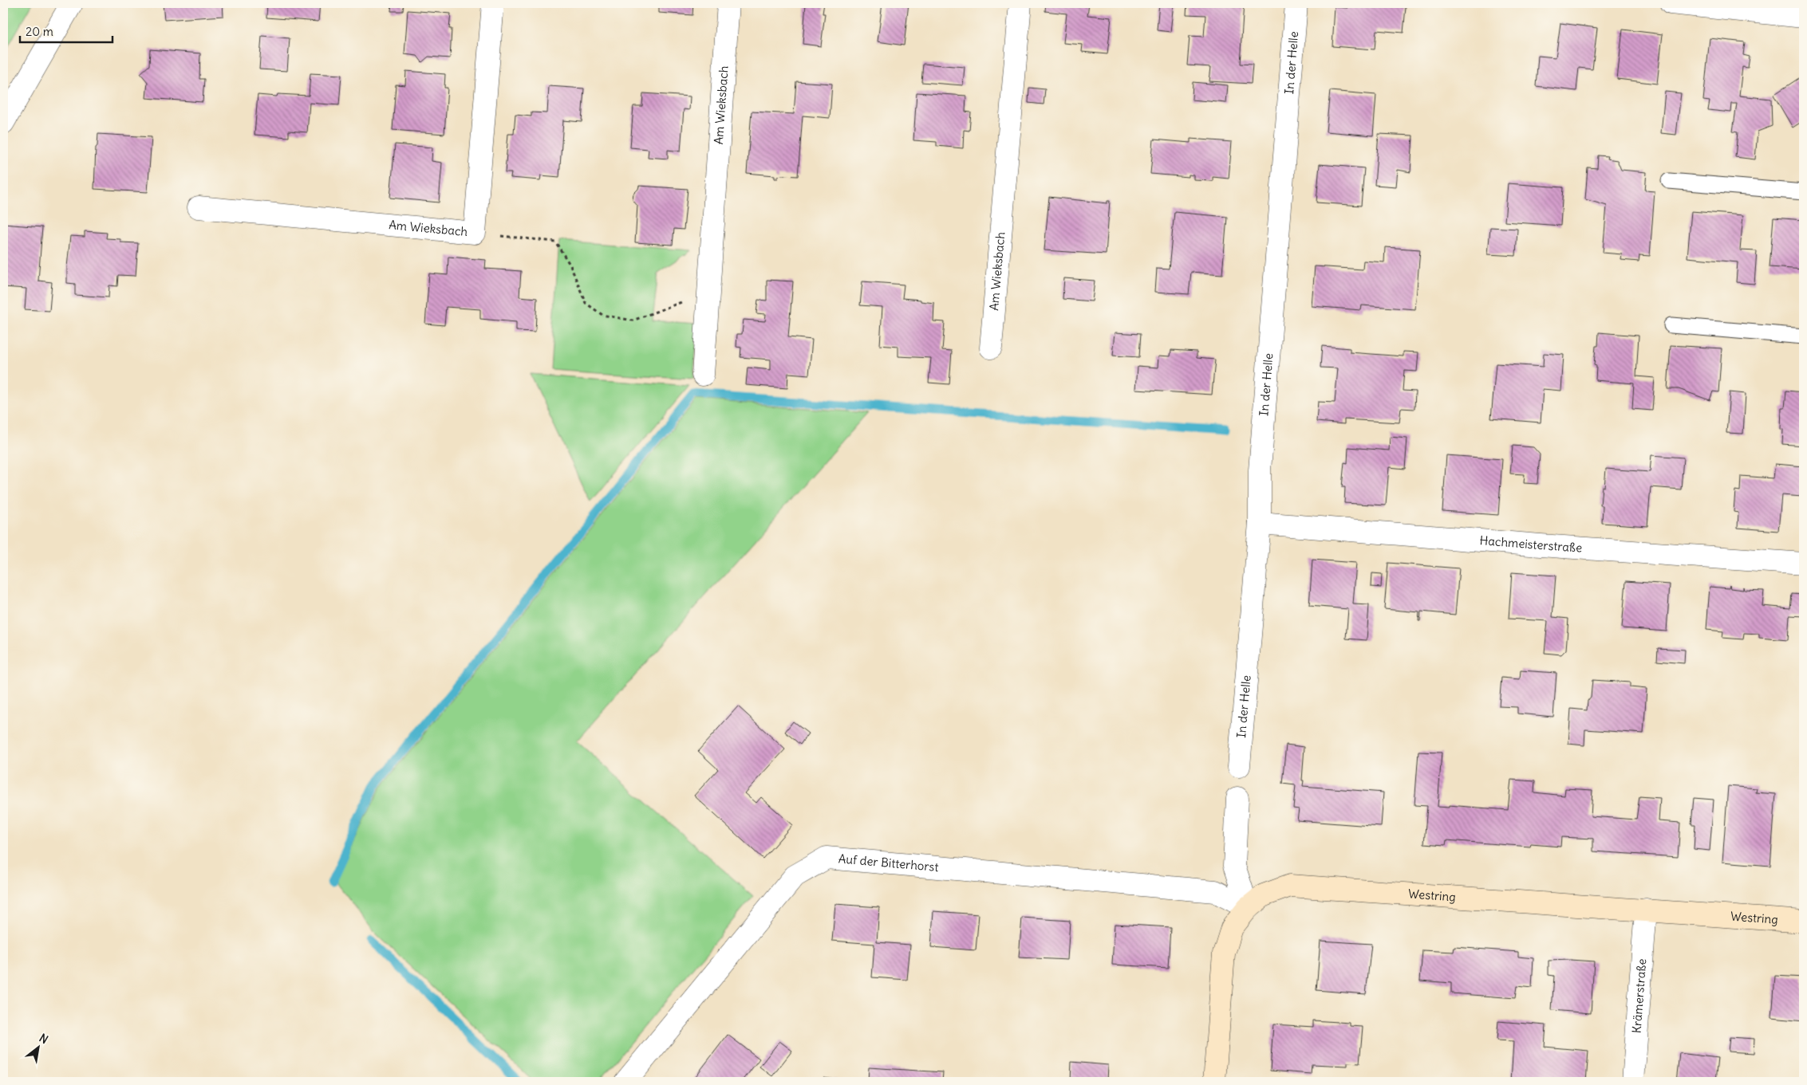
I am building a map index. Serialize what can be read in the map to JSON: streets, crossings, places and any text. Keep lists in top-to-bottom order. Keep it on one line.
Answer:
{"streets":{"main road":["Westring"],"street":["In der Helle","Am Wieksbach","Hachmeisterstraße","Auf der Bitterhorst","Krämerstraße"]},"crossings":[["In der Helle","Hachmeisterstraße"],["Auf der Bitterhorst","Westring"],["Westring","Krämerstraße"]],"scale_bar":"20 m","north":"top right"}
